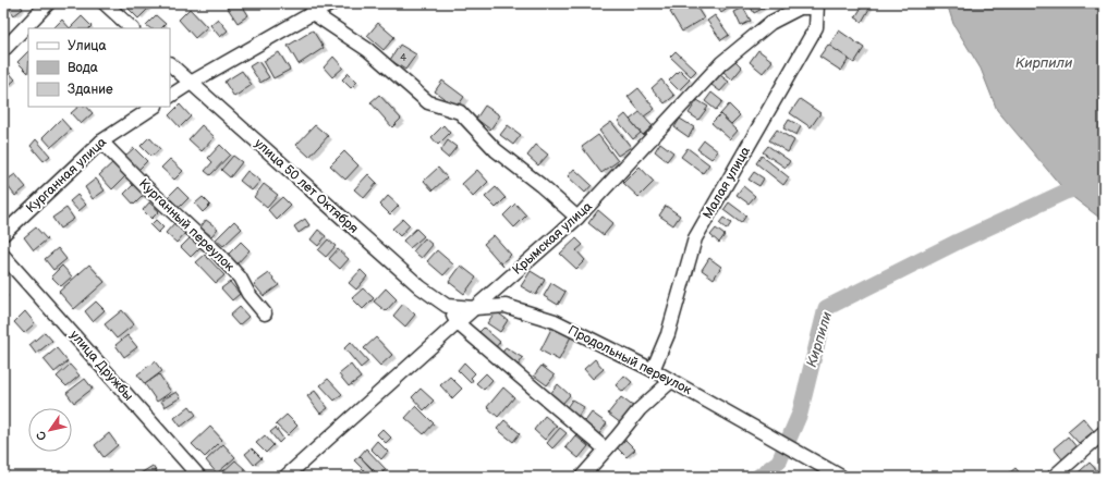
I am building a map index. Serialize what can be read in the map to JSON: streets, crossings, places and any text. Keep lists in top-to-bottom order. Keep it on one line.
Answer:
{"streets":{"street":["Курганная улица","Малая улица","улица 50 лет Октября","Курганный переулок","Крымская улица","Продольный переулок","улица Дружбы"]},"crossings":[["Курганная улица","Курганный переулок"],["Малая улица","Крымская улица"],["Малая улица","Продольный переулок"],["улица 50 лет Октября","Крымская улица"],["Крымская улица","Продольный переулок"]],"water":["Кирпили"],"house_numbers":["4"],"legend":["Улица","Вода","Здание"],"north":"bottom left"}
